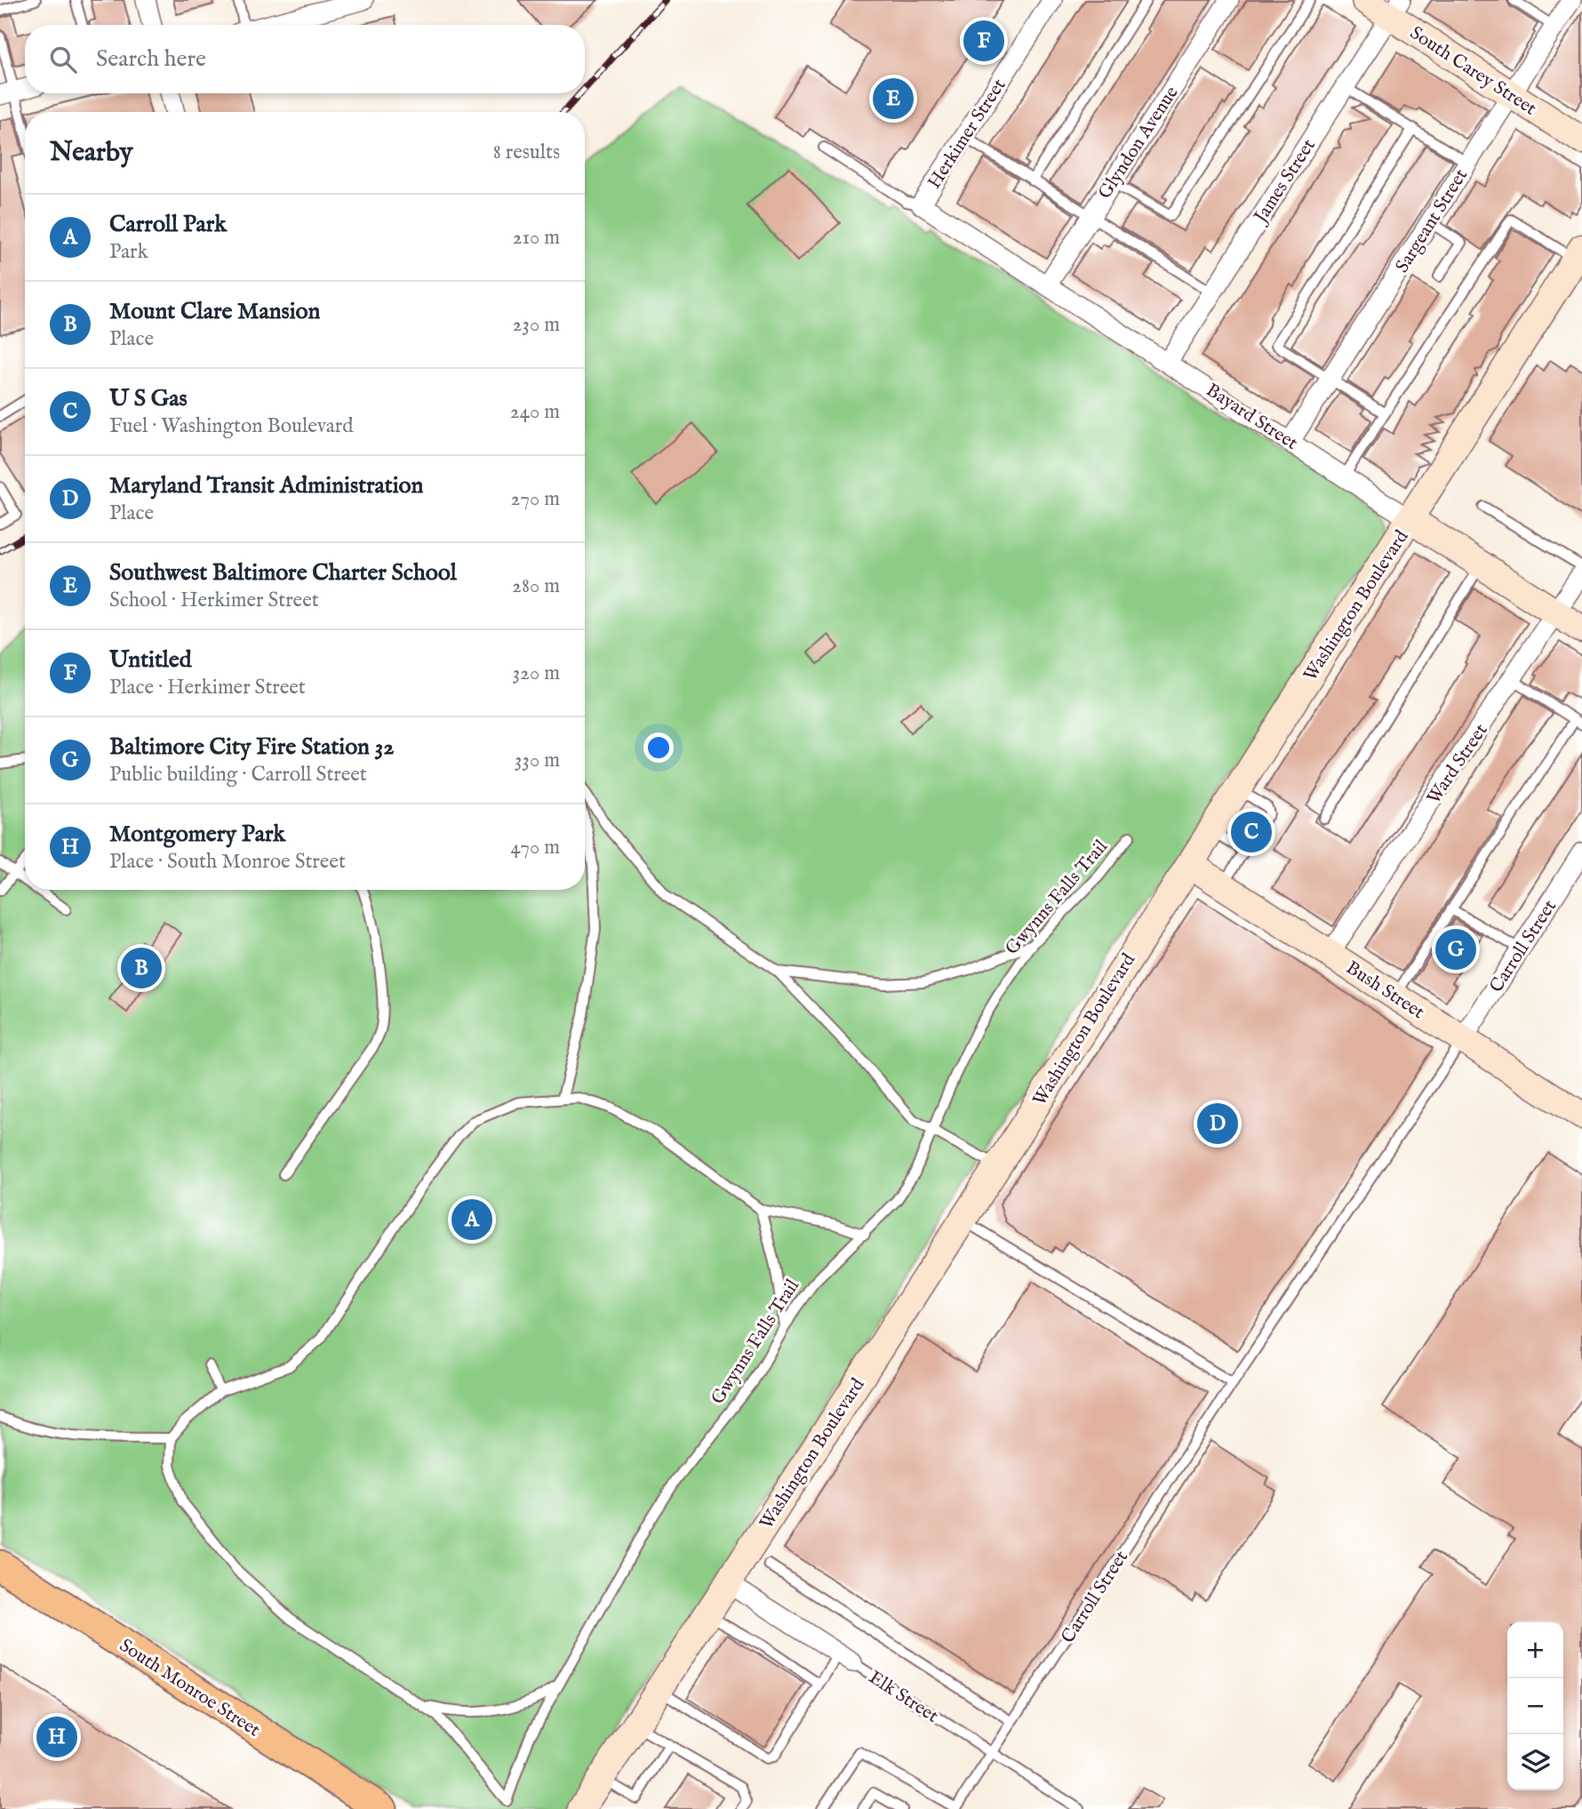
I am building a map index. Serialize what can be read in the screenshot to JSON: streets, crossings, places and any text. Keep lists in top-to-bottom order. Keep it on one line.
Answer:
{"streets":{"main road":["South Carey Street","Bayard Street","Washington Boulevard","Bush Street","South Monroe Street"],"street":["Herkimer Street","Glyndon Avenue","James Street","Sargeant Street","Ward Street","Carroll Street","Elk Street"],"lane":["Gwynns Falls Trail"]},"crossings":[["South Carey Street","James Street"],["South Carey Street","Sargeant Street"],["Herkimer Street","Bayard Street"],["Glyndon Avenue","Bayard Street"],["James Street","Bayard Street"],["Sargeant Street","Bayard Street"],["Bayard Street","Washington Boulevard"],["Bayard Street","Ward Street"],["Washington Boulevard","Bush Street"],["Washington Boulevard","Elk Street"],["Ward Street","Bush Street"],["Carroll Street","Bush Street"],["Carroll Street","Elk Street"]],"page":{"pins":["F","E","C","G","B","D","A","H"],"search":"Search here","heading":["Nearby","8 results"],"list":[{"mark":"A","name":"Carroll Park","note":"Park","value":"210 m"},{"mark":"B","name":"Mount Clare Mansion","note":"Place","value":"230 m"},{"mark":"C","name":"U S Gas","note":"Fuel · Washington Boulevard","value":"240 m"},{"mark":"D","name":"Maryland Transit Administration","note":"Place","value":"270 m"},{"mark":"E","name":"Southwest Baltimore Charter School","note":"School · Herkimer Street","value":"280 m"},{"mark":"F","name":"Untitled","note":"Place · Herkimer Street","value":"320 m"},{"mark":"G","name":"Baltimore City Fire Station 32","note":"Public building · Carroll Street","value":"330 m"},{"mark":"H","name":"Montgomery Park","note":"Place · South Monroe Street","value":"470 m"}],"map_buttons":["+","−"]}}
